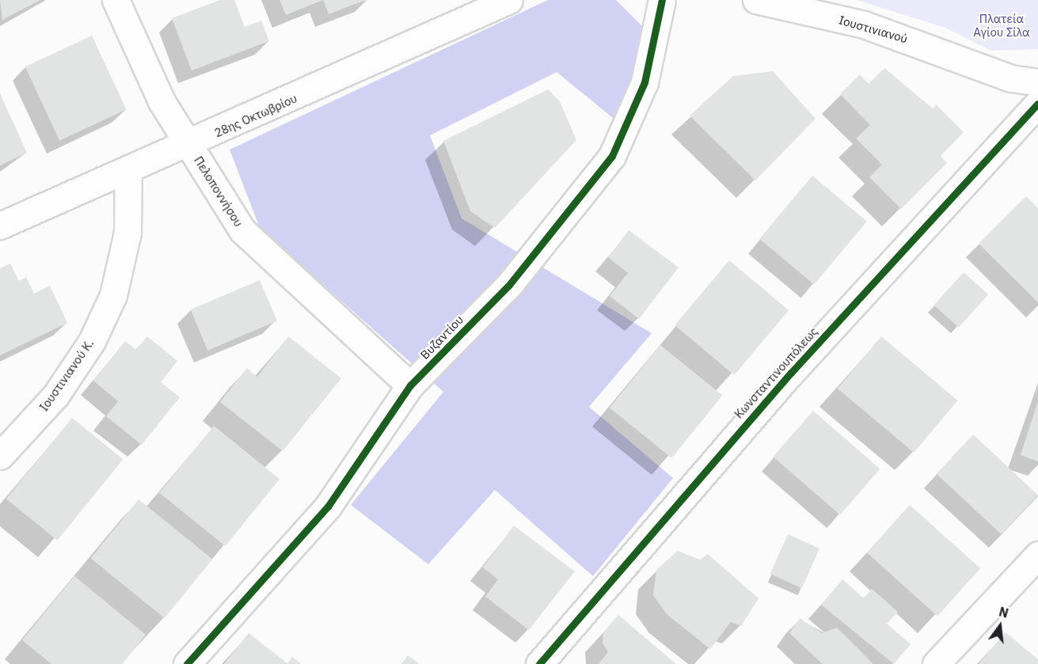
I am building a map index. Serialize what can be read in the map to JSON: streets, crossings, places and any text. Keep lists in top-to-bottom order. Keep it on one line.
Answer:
{"streets":{"street":["Ιουστινιανού","28ης Οκτωβρίου","Πελοποννήσου","Βυζαντίου","Κωνσταντινουπόλεως","Ιουστινιανού Κ."]},"crossings":[["28ης Οκτωβρίου","Πελοποννήσου"],["28ης Οκτωβρίου","Ιουστινιανού Κ."],["Πελοποννήσου","Βυζαντίου"]],"parks":["Πλατεία Αγίου Σίλα"],"north":"top"}
